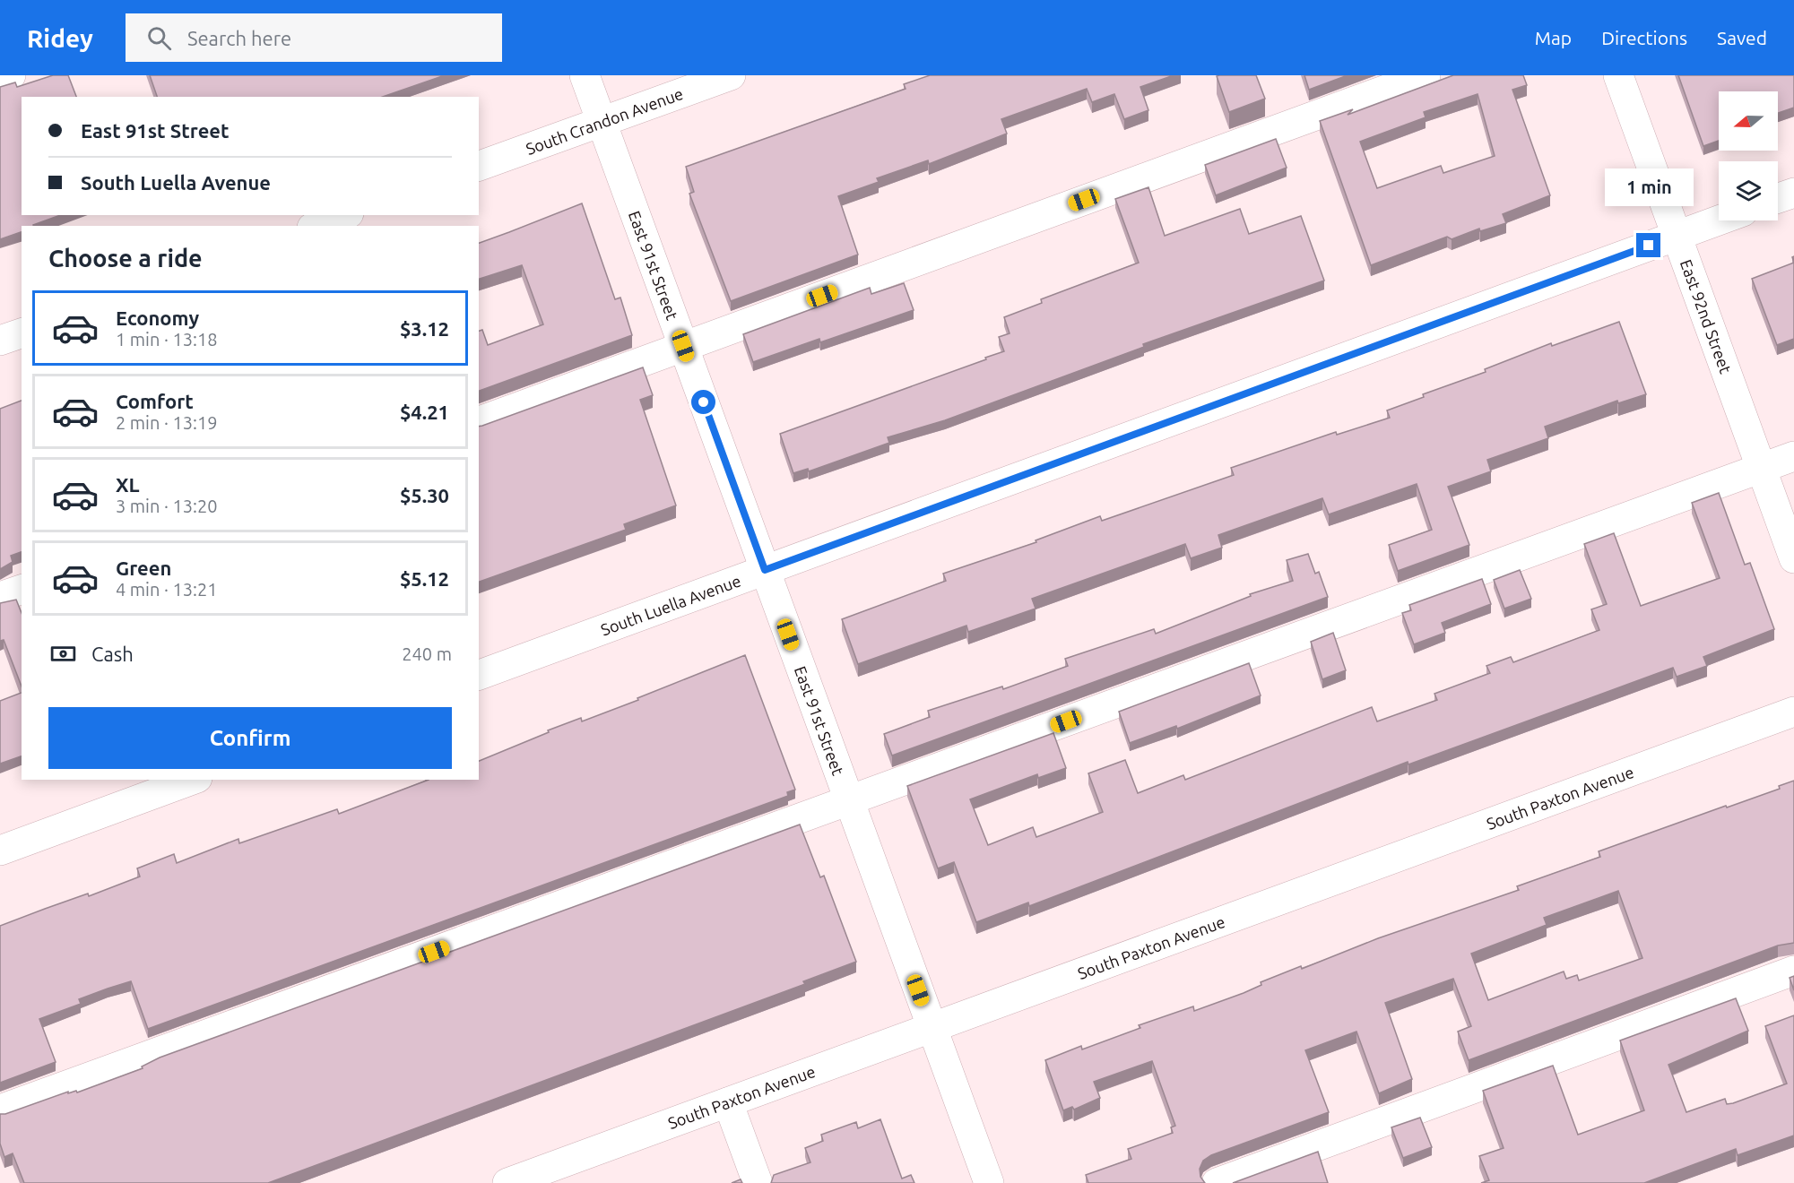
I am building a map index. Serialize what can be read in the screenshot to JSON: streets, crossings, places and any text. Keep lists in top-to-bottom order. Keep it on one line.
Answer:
{"streets":{"street":["South Crandon Avenue","East 91st Street","East 92nd Street","South Luella Avenue","South Paxton Avenue"]},"crossings":[["South Crandon Avenue","East 91st Street"],["East 91st Street","South Luella Avenue"],["East 91st Street","South Paxton Avenue"],["East 92nd Street","South Luella Avenue"]],"north":"left","page":{"header":"Ridey","search":"Search here","nav":["Map","Directions","Saved"],"banner":["East 91st Street","South Luella Avenue"],"bubble":"1 min","heading":"Choose a ride","list":[{"name":"Economy","note":"1 min · 13:18","value":"$3.12"},{"name":"Comfort","note":"2 min · 13:19","value":"$4.21"},{"name":"XL","note":"3 min · 13:20","value":"$5.30"},{"name":"Green","note":"4 min · 13:21","value":"$5.12"}],"pay":["Cash","240 m"],"buttons":"Confirm"}}
